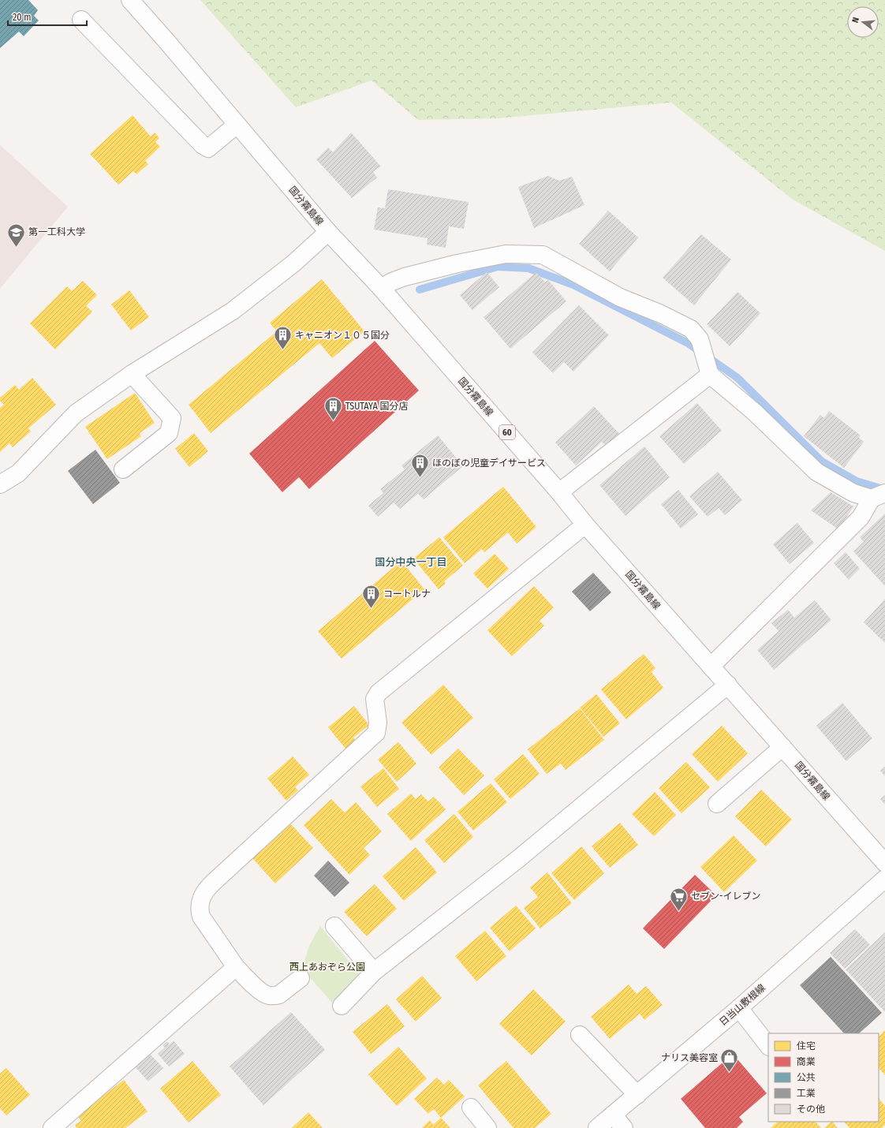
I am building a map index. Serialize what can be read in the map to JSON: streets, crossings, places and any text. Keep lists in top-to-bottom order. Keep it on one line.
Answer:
{"streets":{"street":["国分霧島線","60","日当山敷根線"]},"districts":["国分中央一丁目"],"parks":["西上あおぞら公園"],"places":{"school or university":["第一工科大学"],"building":["キャニオン１０５国分","TSUTAYA 国分店","ほのぼの児童デイサービス","コートルナ"],"supermarket":["セブン-イレブン"],"shop":["ナリス美容室"]},"legend":["住宅","商業","公共","工業","その他"],"scale_bar":"20 m","north":"left"}
